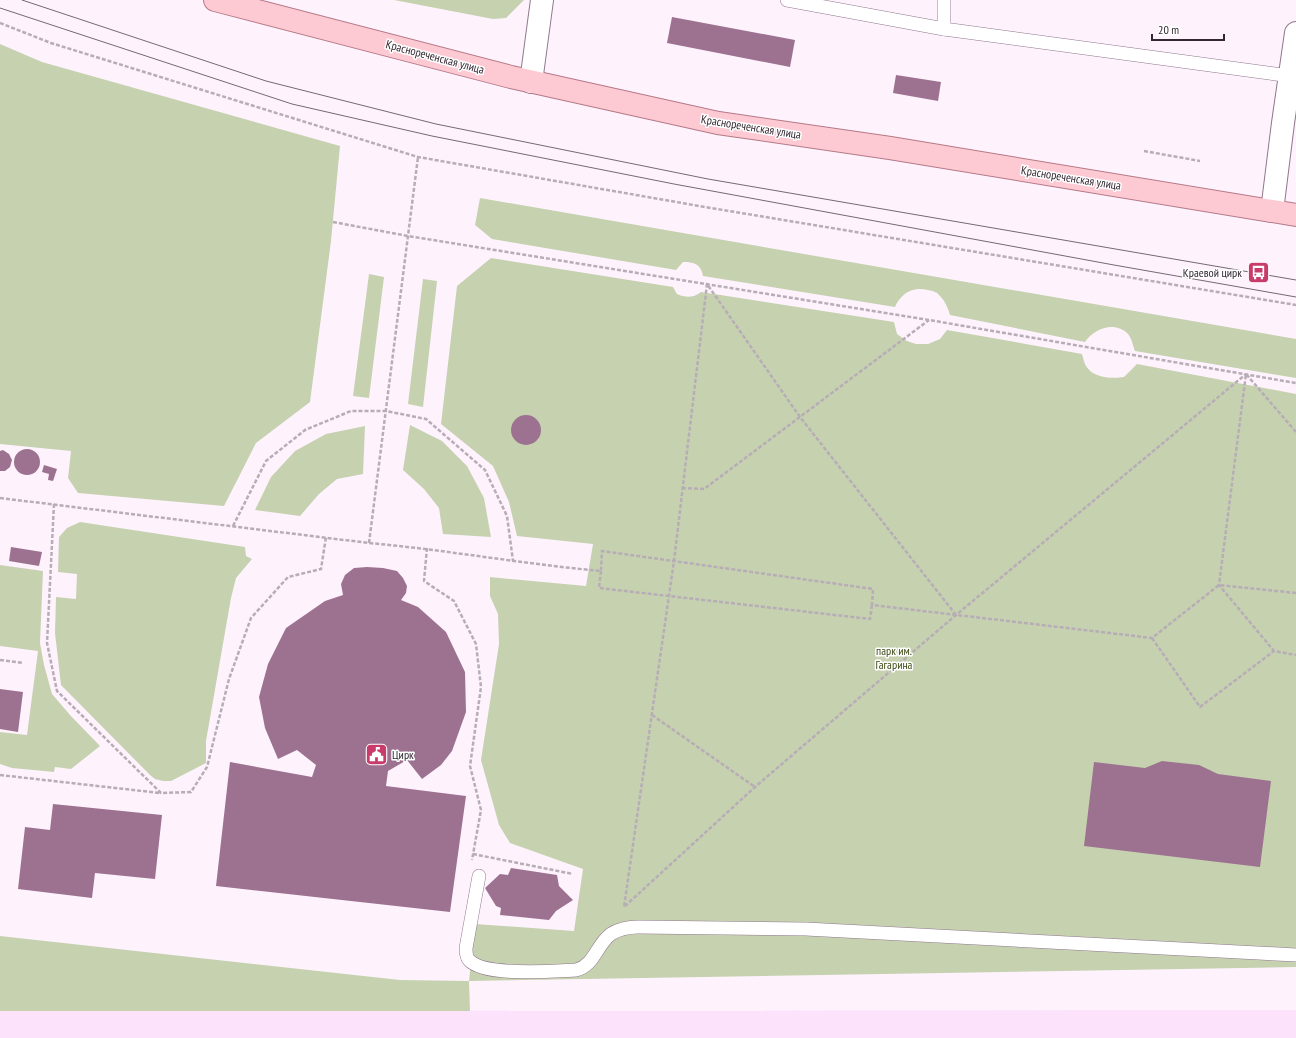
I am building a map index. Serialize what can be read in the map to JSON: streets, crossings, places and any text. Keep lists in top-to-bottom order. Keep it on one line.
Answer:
{"streets":{"main road":["Краснореченская улица"]},"parks":["парк им. Гагарина"],"places":{"bus stop":["Краевой цирк"],"public building":["Цирк"]},"scale_bar":"20 m"}
